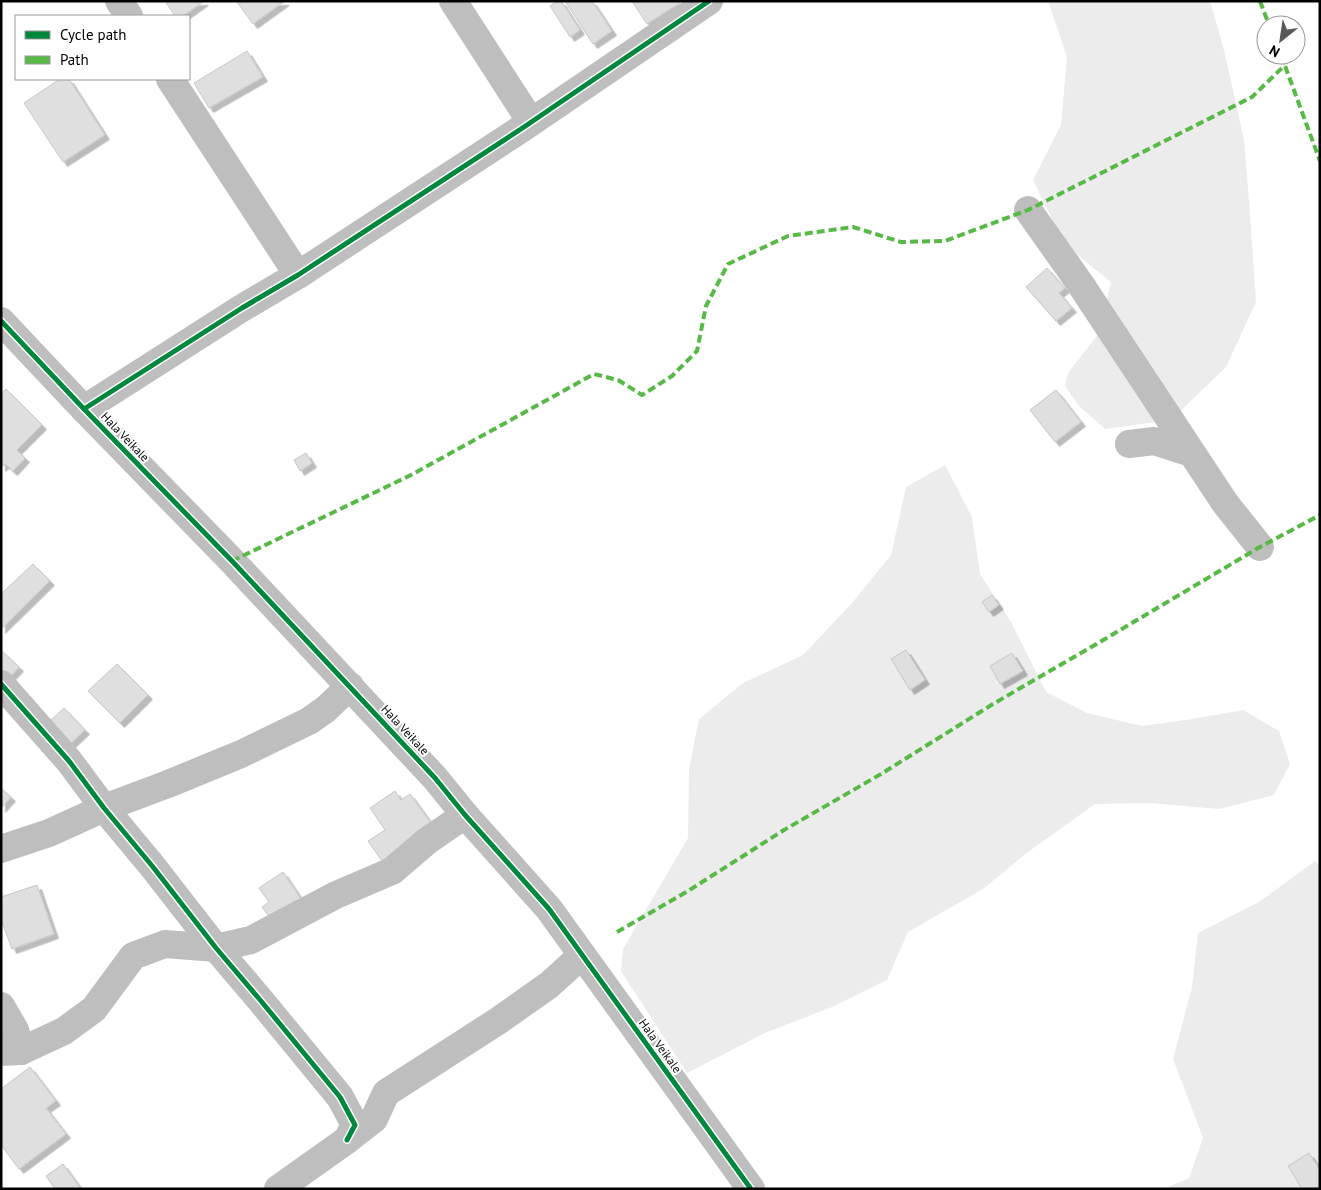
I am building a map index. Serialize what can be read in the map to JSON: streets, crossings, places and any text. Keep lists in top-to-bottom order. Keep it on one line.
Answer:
{"streets":{"street":["Hala Veikale"]},"legend":["Cycle path","Path"],"north":"bottom left"}
